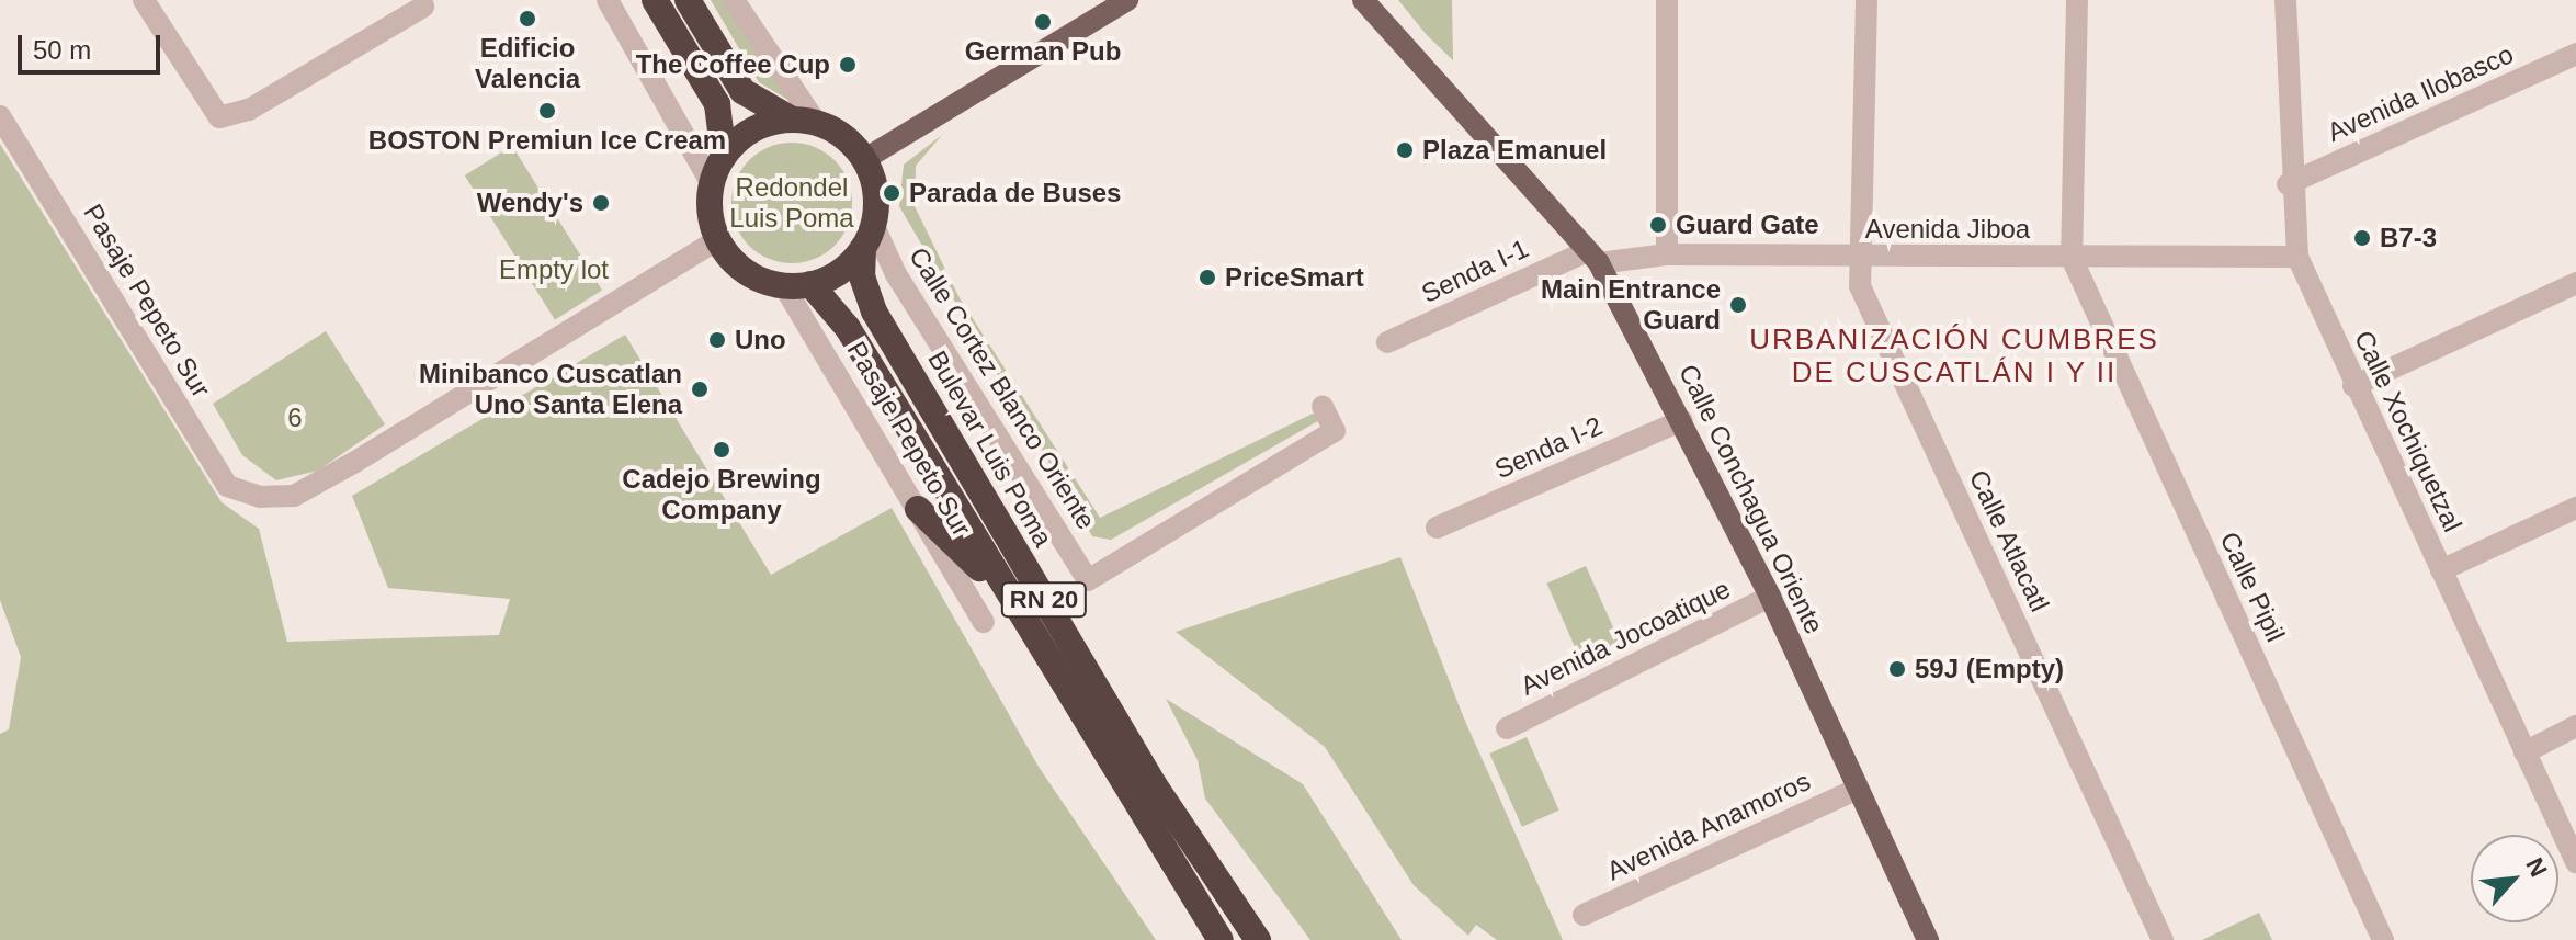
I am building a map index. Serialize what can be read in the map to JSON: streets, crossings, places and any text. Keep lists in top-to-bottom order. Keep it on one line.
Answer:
{"streets":{"highway":["Bulevar Luis Poma","RN 20"],"main road":["Calle Conchagua Oriente"],"street":["Avenida Ilobasco","Avenida Jiboa","Senda I-1","Pasaje Pepeto Sur","Calle Cortez Blanco Oriente","Calle Xochiquetzal","Senda I-2","Calle Atlacatl","Calle Pipil","Avenida Jocoatique","Avenida Anamoros"]},"crossings":[["Avenida Ilobasco","Calle Xochiquetzal"],["Avenida Jiboa","Senda I-1"],["Avenida Jiboa","Calle Xochiquetzal"],["Avenida Jiboa","Calle Conchagua Oriente"],["Avenida Jiboa","Calle Atlacatl"],["Avenida Jiboa","Calle Pipil"],["Senda I-1","Calle Conchagua Oriente"],["Pasaje Pepeto Sur","Calle Cortez Blanco Oriente"],["Pasaje Pepeto Sur","Bulevar Luis Poma"],["Pasaje Pepeto Sur","RN 20"],["Calle Cortez Blanco Oriente","Bulevar Luis Poma"],["Calle Cortez Blanco Oriente","RN 20"],["Senda I-2","Calle Conchagua Oriente"],["Bulevar Luis Poma","RN 20"],["Calle Conchagua Oriente","Avenida Jocoatique"],["Calle Conchagua Oriente","Avenida Anamoros"]],"districts":["URBANIZACIÓN CUMBRES DE CUSCATLÁN I Y II"],"parks":["Redondel Luis Poma","Empty lot","6"],"places":["Edificio Valencia","German Pub","The Coffee Cup","BOSTON Premiun Ice Cream","Plaza Emanuel","Parada de Buses","Wendy's","Guard Gate","B7-3","PriceSmart","Main Entrance Guard","Uno","Minibanco Cuscatlan Uno Santa Elena","Cadejo Brewing Company","59J (Empty)"],"scale_bar":"50 m","north":"top right"}
